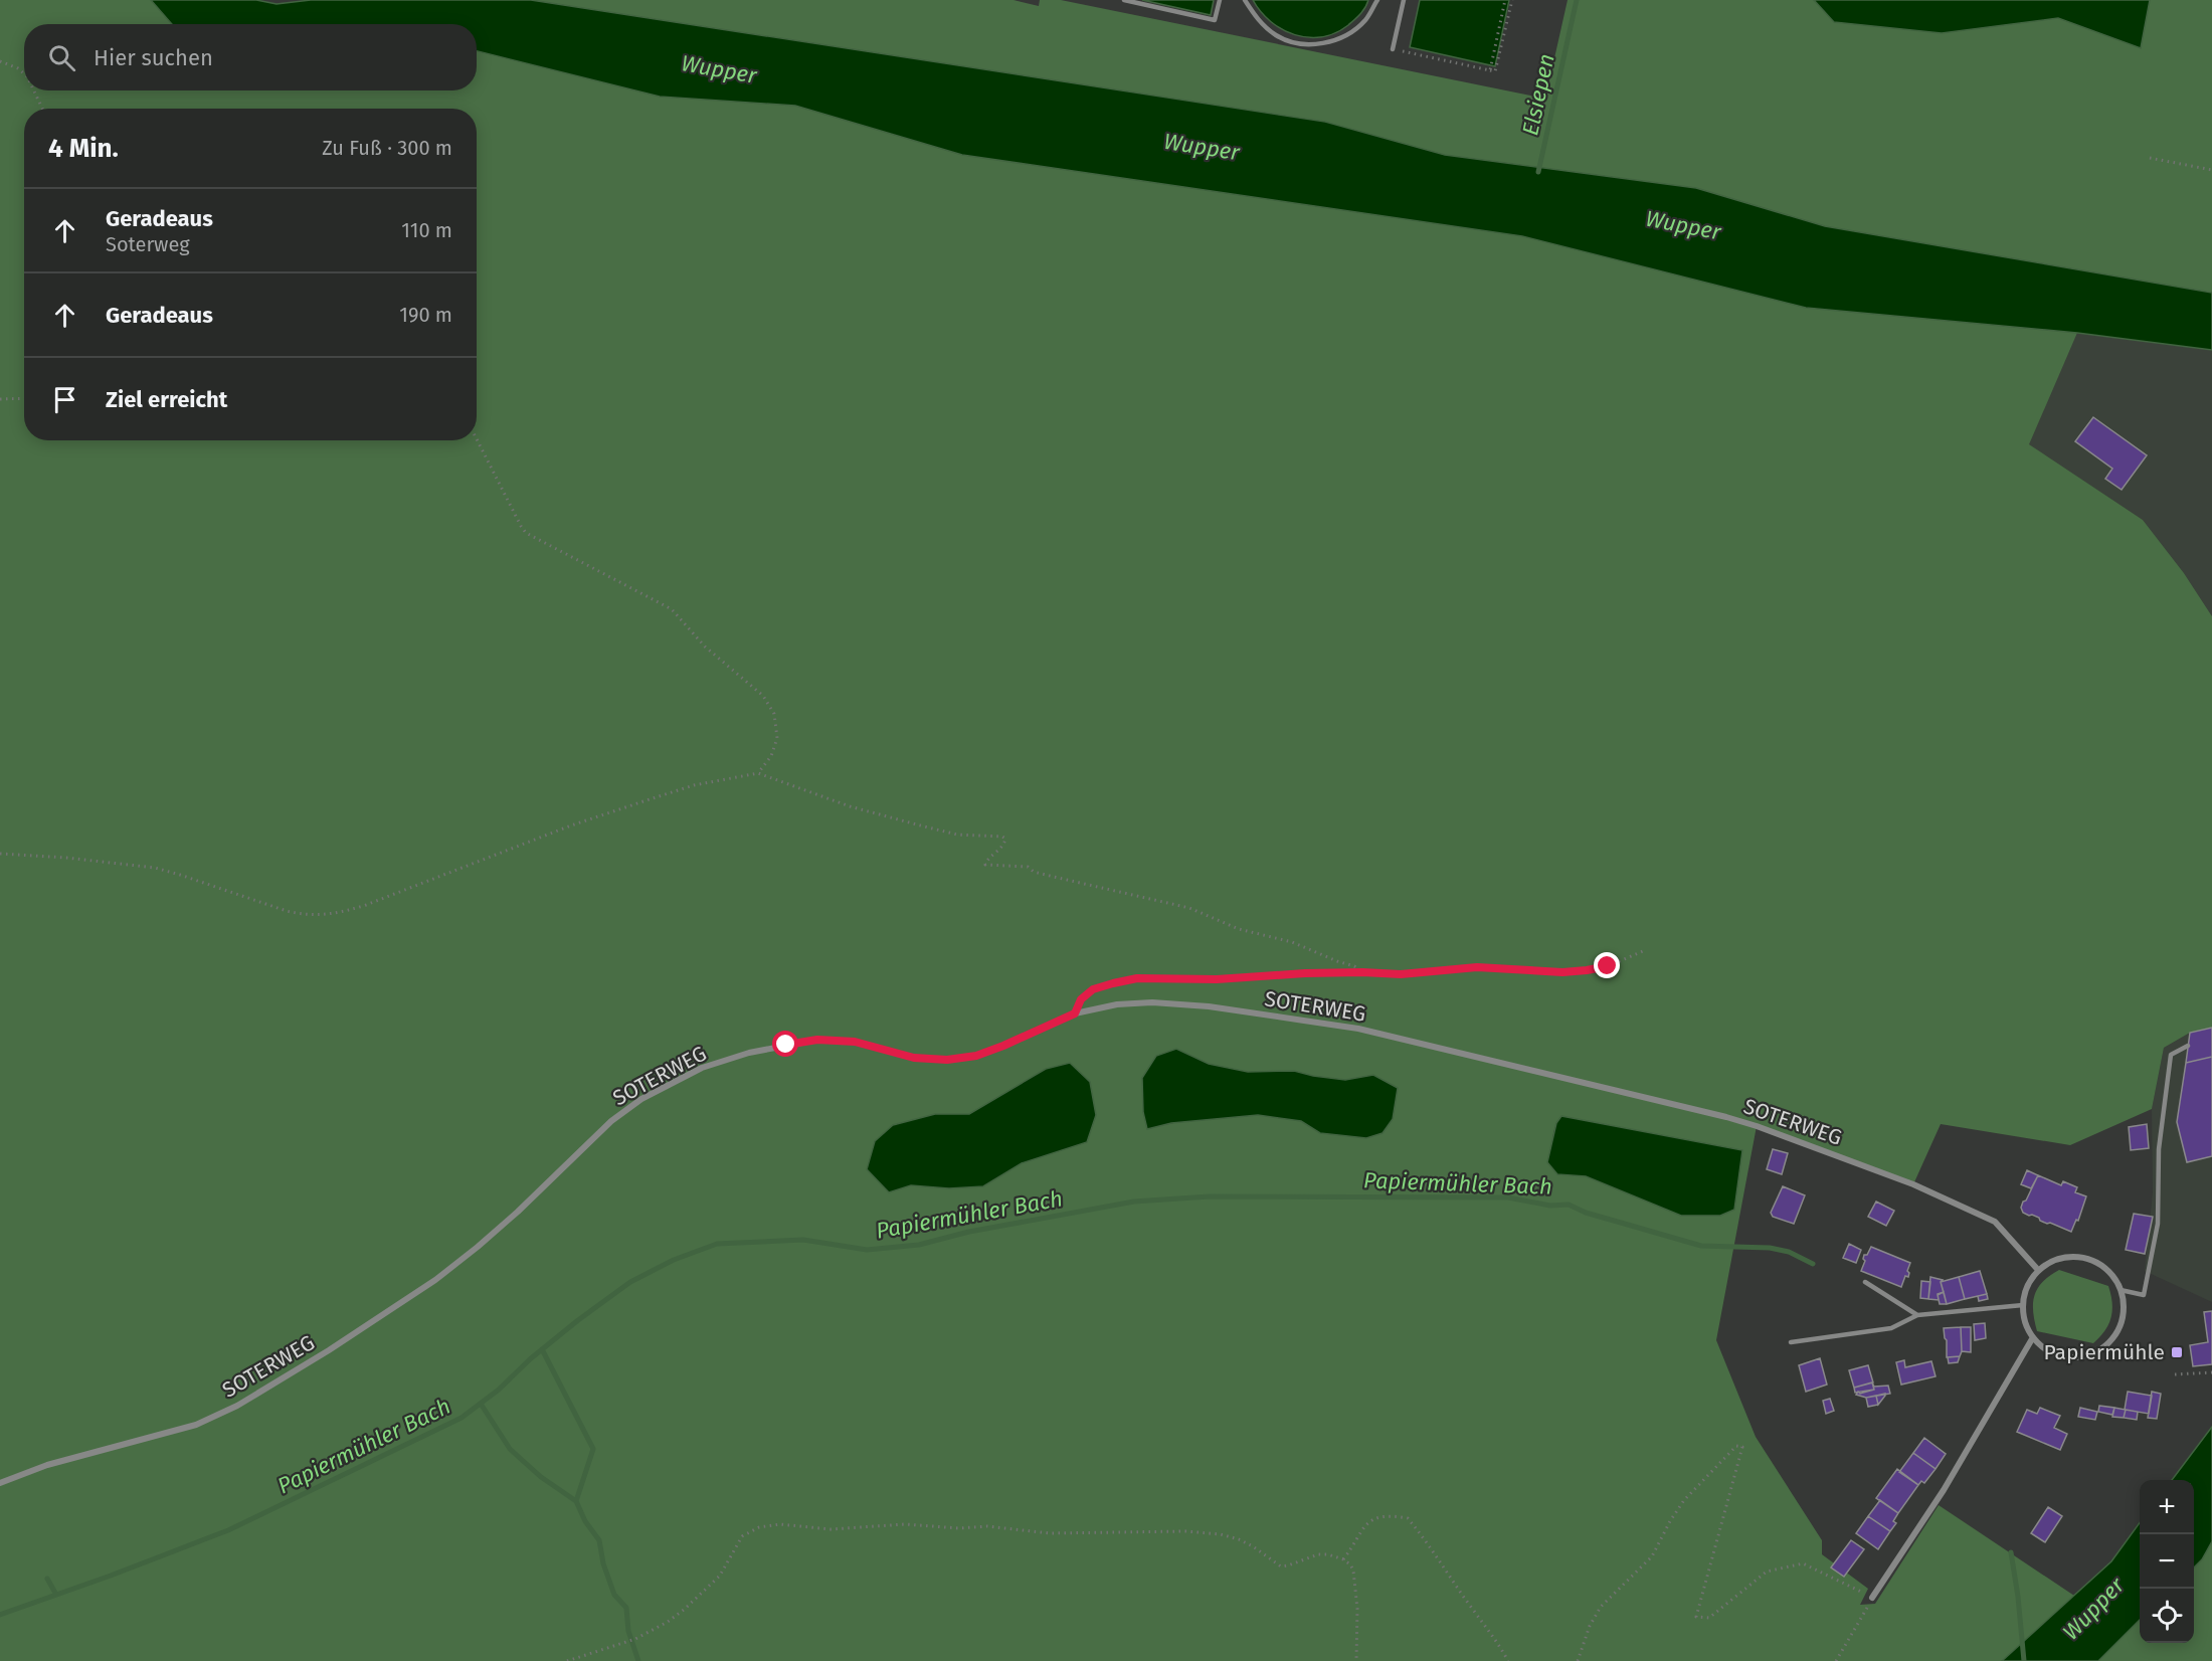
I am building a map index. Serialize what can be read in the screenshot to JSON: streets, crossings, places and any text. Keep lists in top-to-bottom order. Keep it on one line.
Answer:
{"streets":{"street":["SOTERWEG"]},"water":["Wupper","Elsiepen","Papiermühler Bach"],"places":{"transit":["Papiermühle"]},"page":{"search":"Hier suchen","heading":["4 Min.","Zu Fuß · 300 m"],"list":[["Geradeaus","Soterweg","110 m"],["Geradeaus","190 m"],"Ziel erreicht"],"map_buttons":["+","−"]}}
